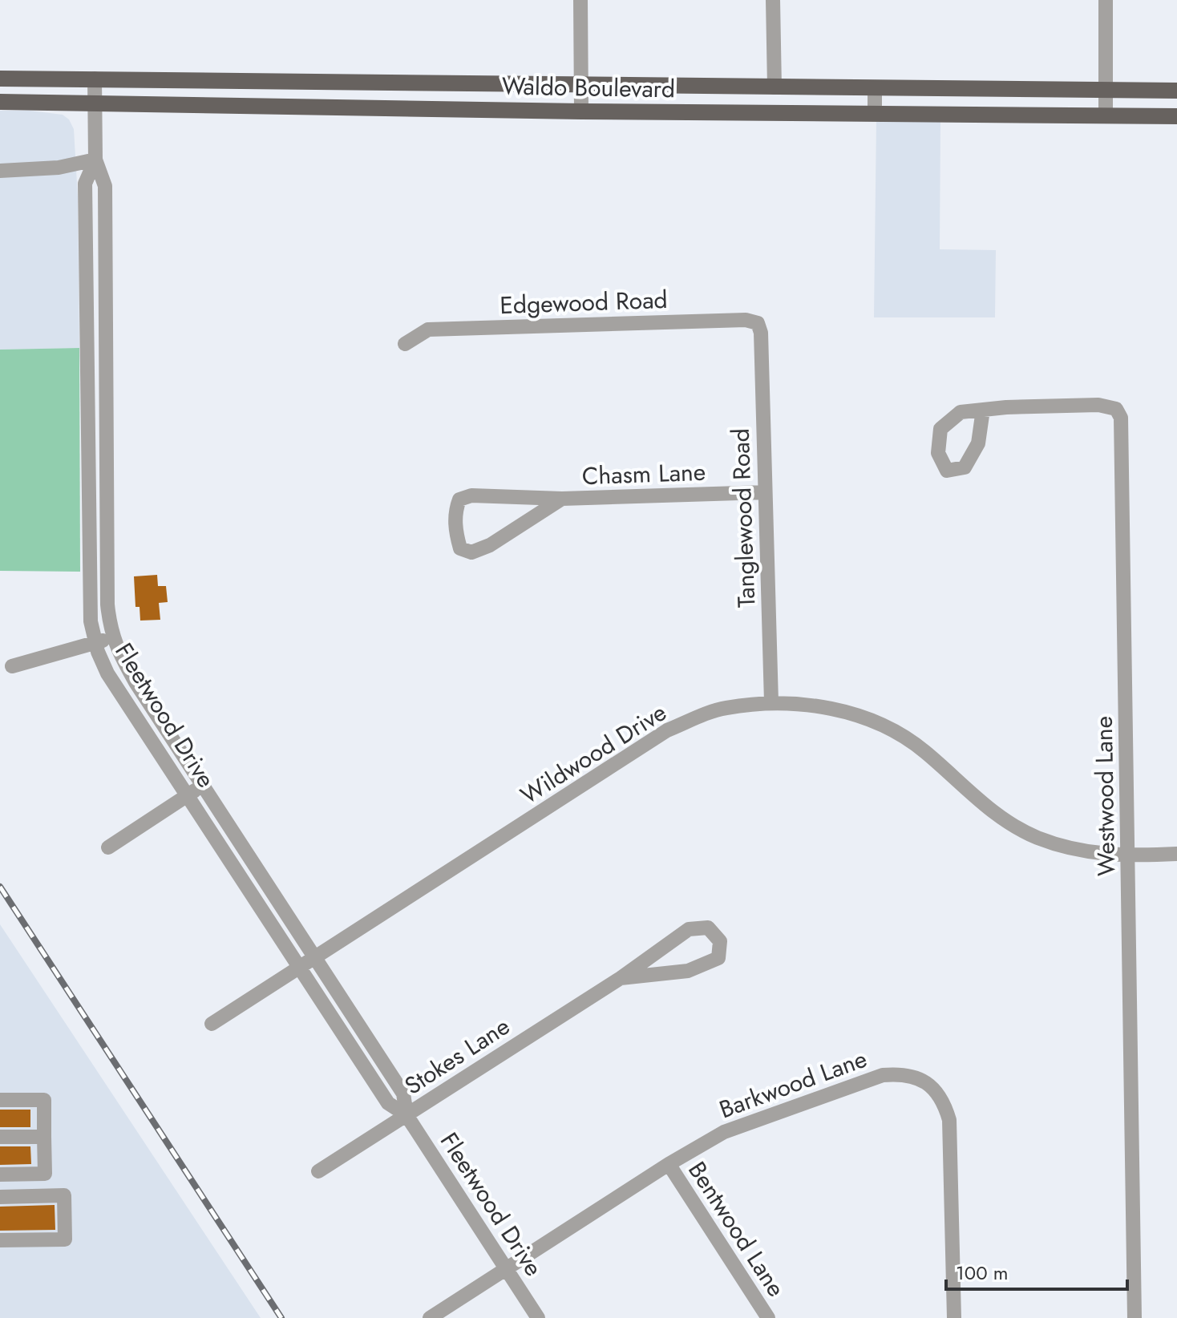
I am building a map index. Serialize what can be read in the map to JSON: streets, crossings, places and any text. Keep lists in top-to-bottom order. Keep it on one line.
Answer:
{"streets":{"main road":["Waldo Boulevard"],"street":["Edgewood Road","Chasm Lane","Tanglewood Road","Fleetwood Drive","Wildwood Drive","Westwood Lane","Stokes Lane","Barkwood Lane","Bentwood Lane"]},"crossings":[["Waldo Boulevard","Fleetwood Drive"],["Edgewood Road","Tanglewood Road"],["Chasm Lane","Tanglewood Road"],["Tanglewood Road","Wildwood Drive"],["Fleetwood Drive","Wildwood Drive"],["Fleetwood Drive","Stokes Lane"],["Fleetwood Drive","Barkwood Lane"],["Wildwood Drive","Westwood Lane"],["Barkwood Lane","Bentwood Lane"]],"scale_bar":"100 m"}
